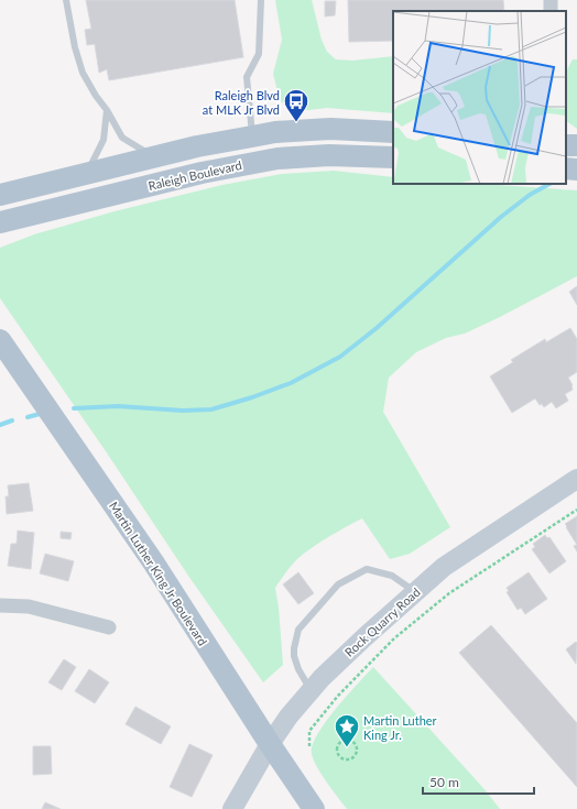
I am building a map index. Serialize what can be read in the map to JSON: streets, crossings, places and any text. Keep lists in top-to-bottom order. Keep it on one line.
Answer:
{"streets":{"main road":["Raleigh Boulevard","Martin Luther King Jr Boulevard","Rock Quarry Road"]},"crossings":[["Martin Luther King Jr Boulevard","Rock Quarry Road"]],"places":{"bus stop":["Raleigh Blvd at MLK Jr Blvd"],"place":["Martin Luther King Jr."]},"scale_bar":"50 m"}
